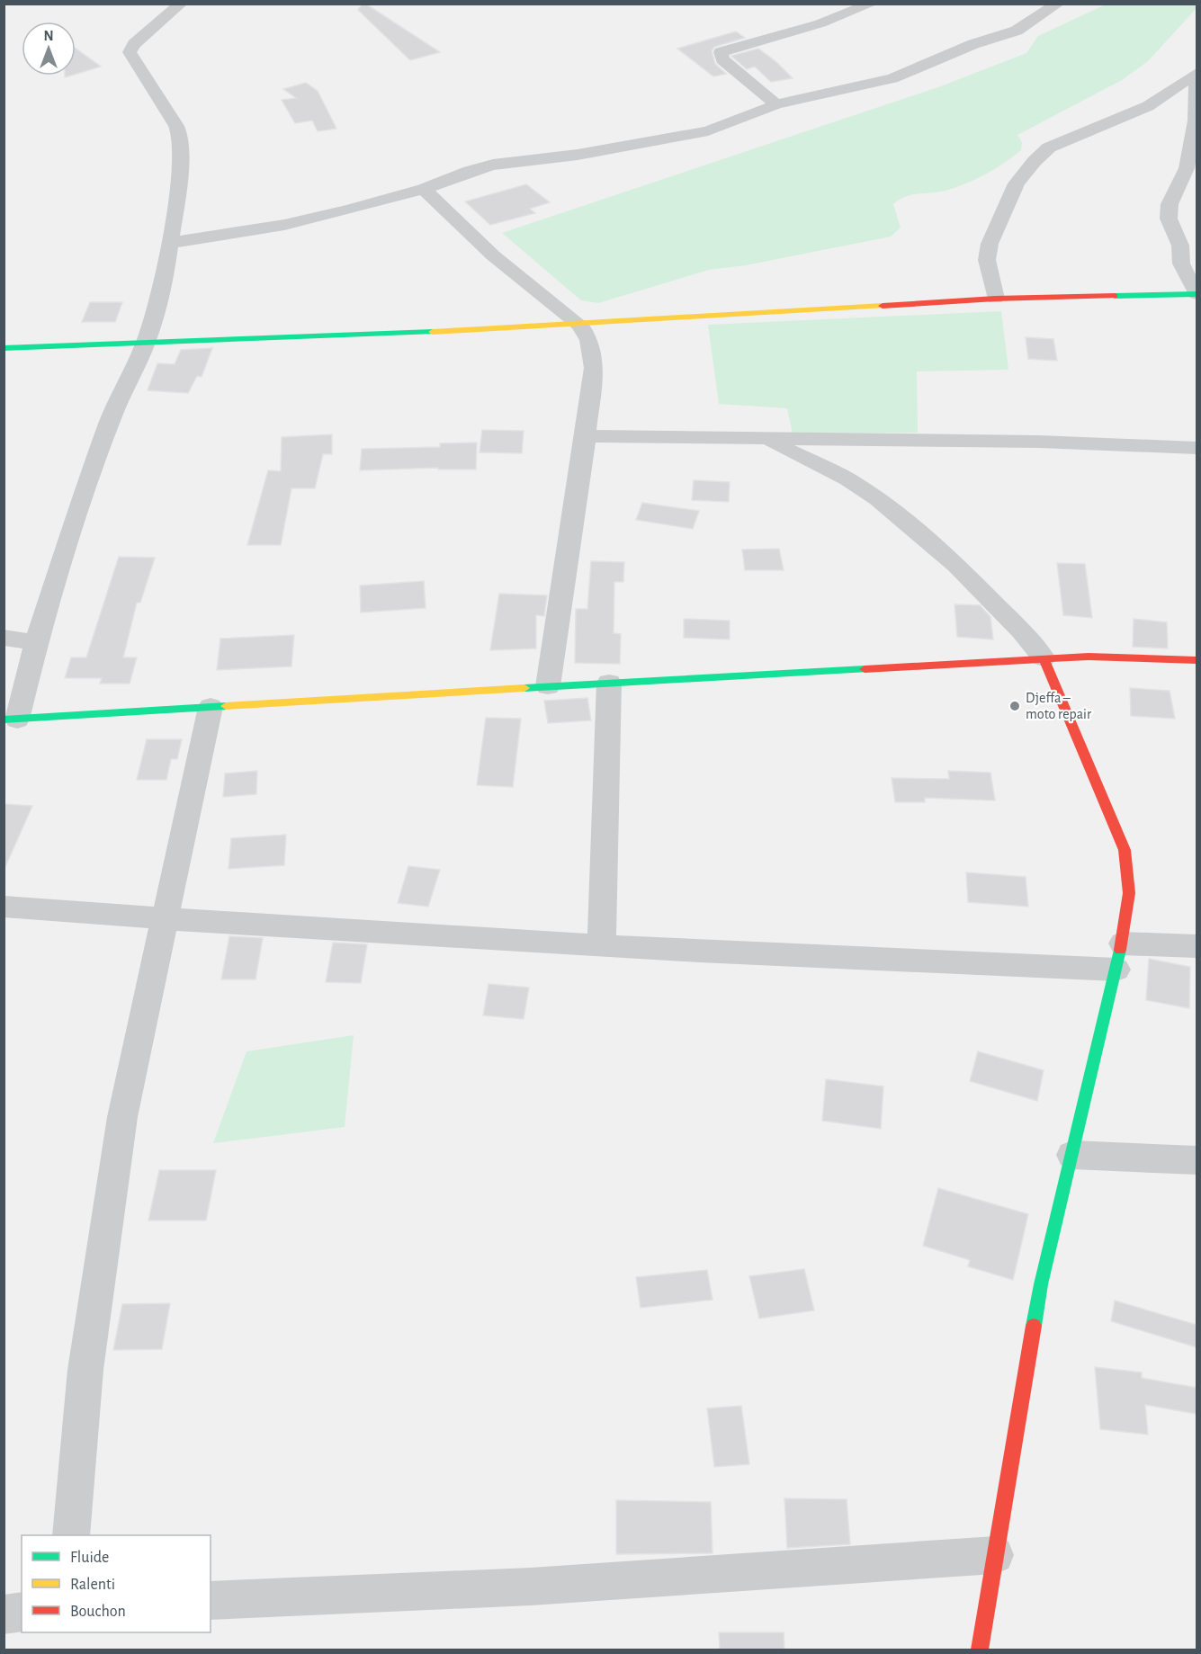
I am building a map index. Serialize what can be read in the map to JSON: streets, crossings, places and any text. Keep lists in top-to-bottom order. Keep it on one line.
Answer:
{"places":["Djeffa – moto repair"],"legend":["Fluide","Ralenti","Bouchon"],"north":"top"}
